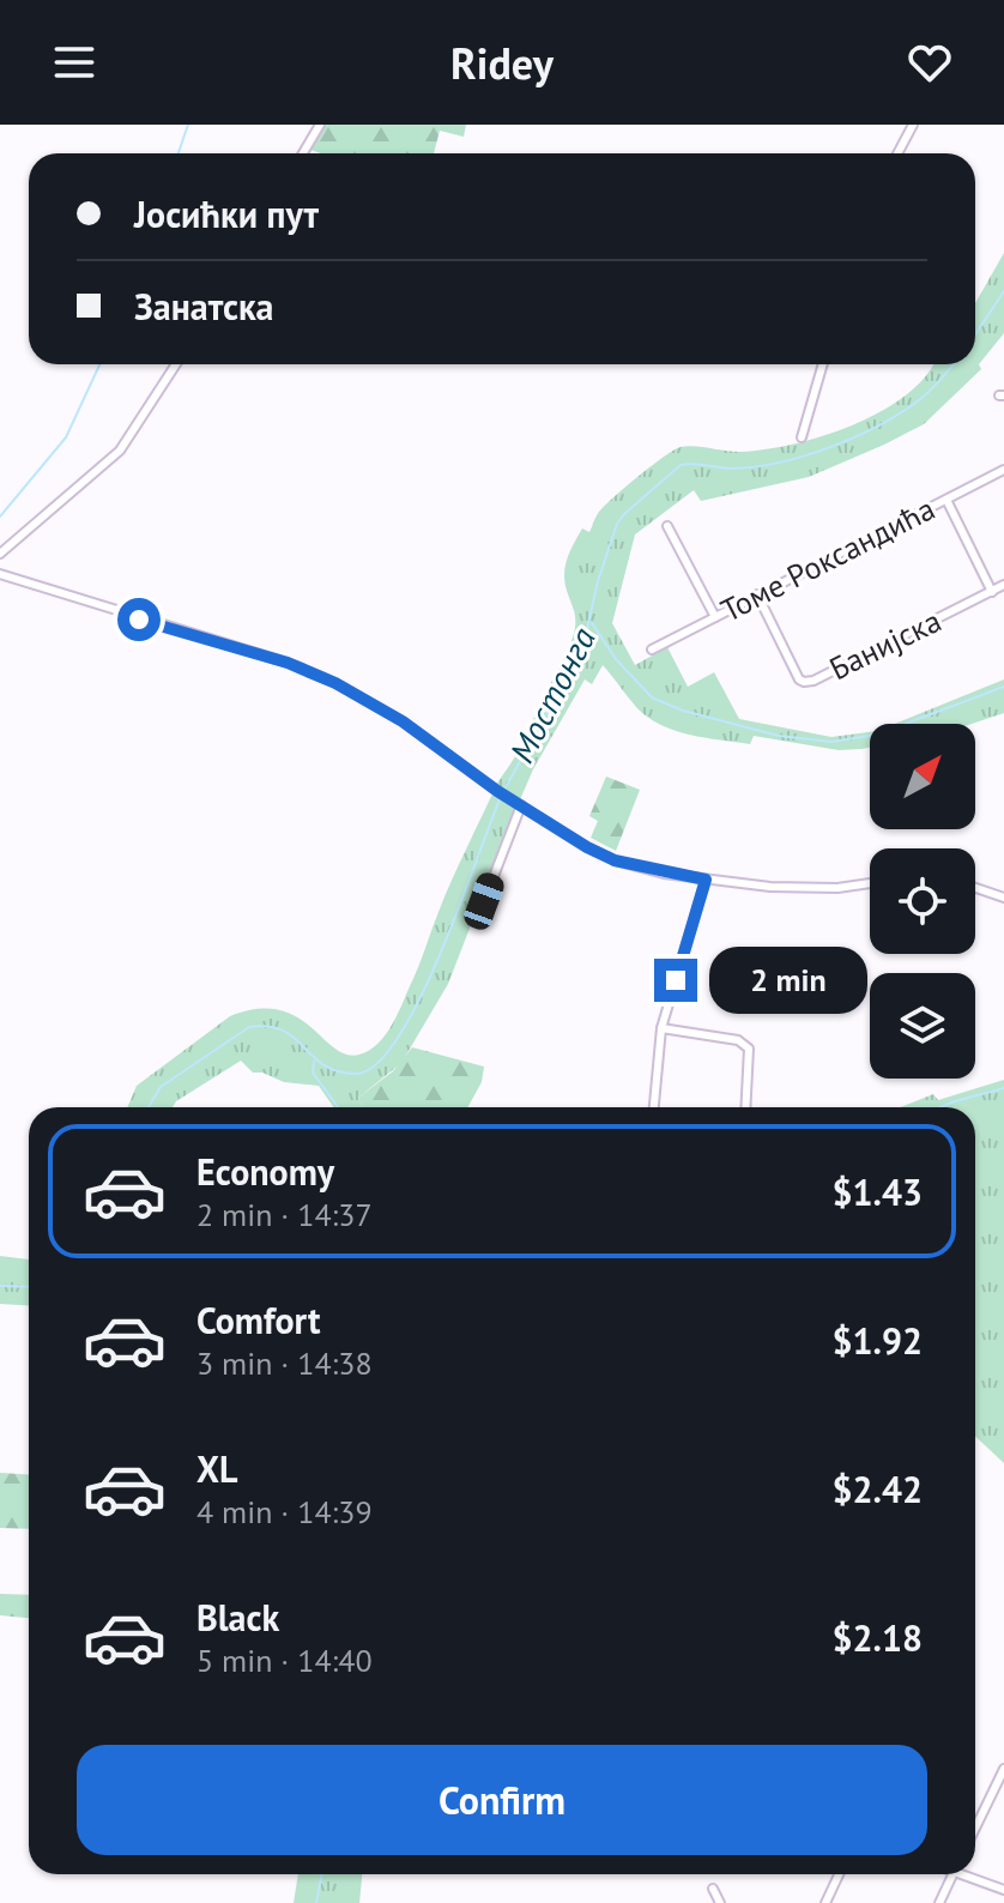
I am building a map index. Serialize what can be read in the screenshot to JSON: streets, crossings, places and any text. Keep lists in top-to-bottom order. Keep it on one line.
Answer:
{"streets":{"street":["Томе Роксандића","Банијска"]},"crossings":[["Томе Роксандића","Банијска"]],"water":["Мостонга"],"north":"top right","page":{"header":"Ridey","banner":["Јосићки пут","Занатска"],"bubble":"2 min","list":[{"name":"Economy","note":"2 min · 14:37","value":"$1.43"},{"name":"Comfort","note":"3 min · 14:38","value":"$1.92"},{"name":"XL","note":"4 min · 14:39","value":"$2.42"},{"name":"Black","note":"5 min · 14:40","value":"$2.18"}],"buttons":"Confirm"}}
